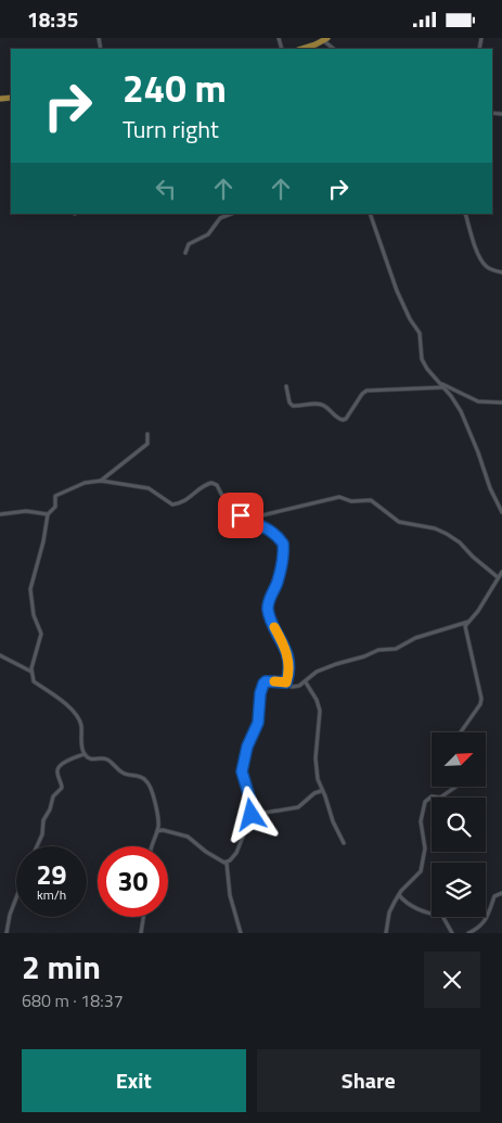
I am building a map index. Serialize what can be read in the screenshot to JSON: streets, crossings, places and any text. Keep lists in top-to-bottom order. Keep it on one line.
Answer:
{"north":"top right","page":{"status":"18:35","turn":["240 m","Turn right"],"speed":"29 km/h","limit":"30","heading":["2 min","680 m · 18:37"],"buttons":["Exit","Share"]}}
